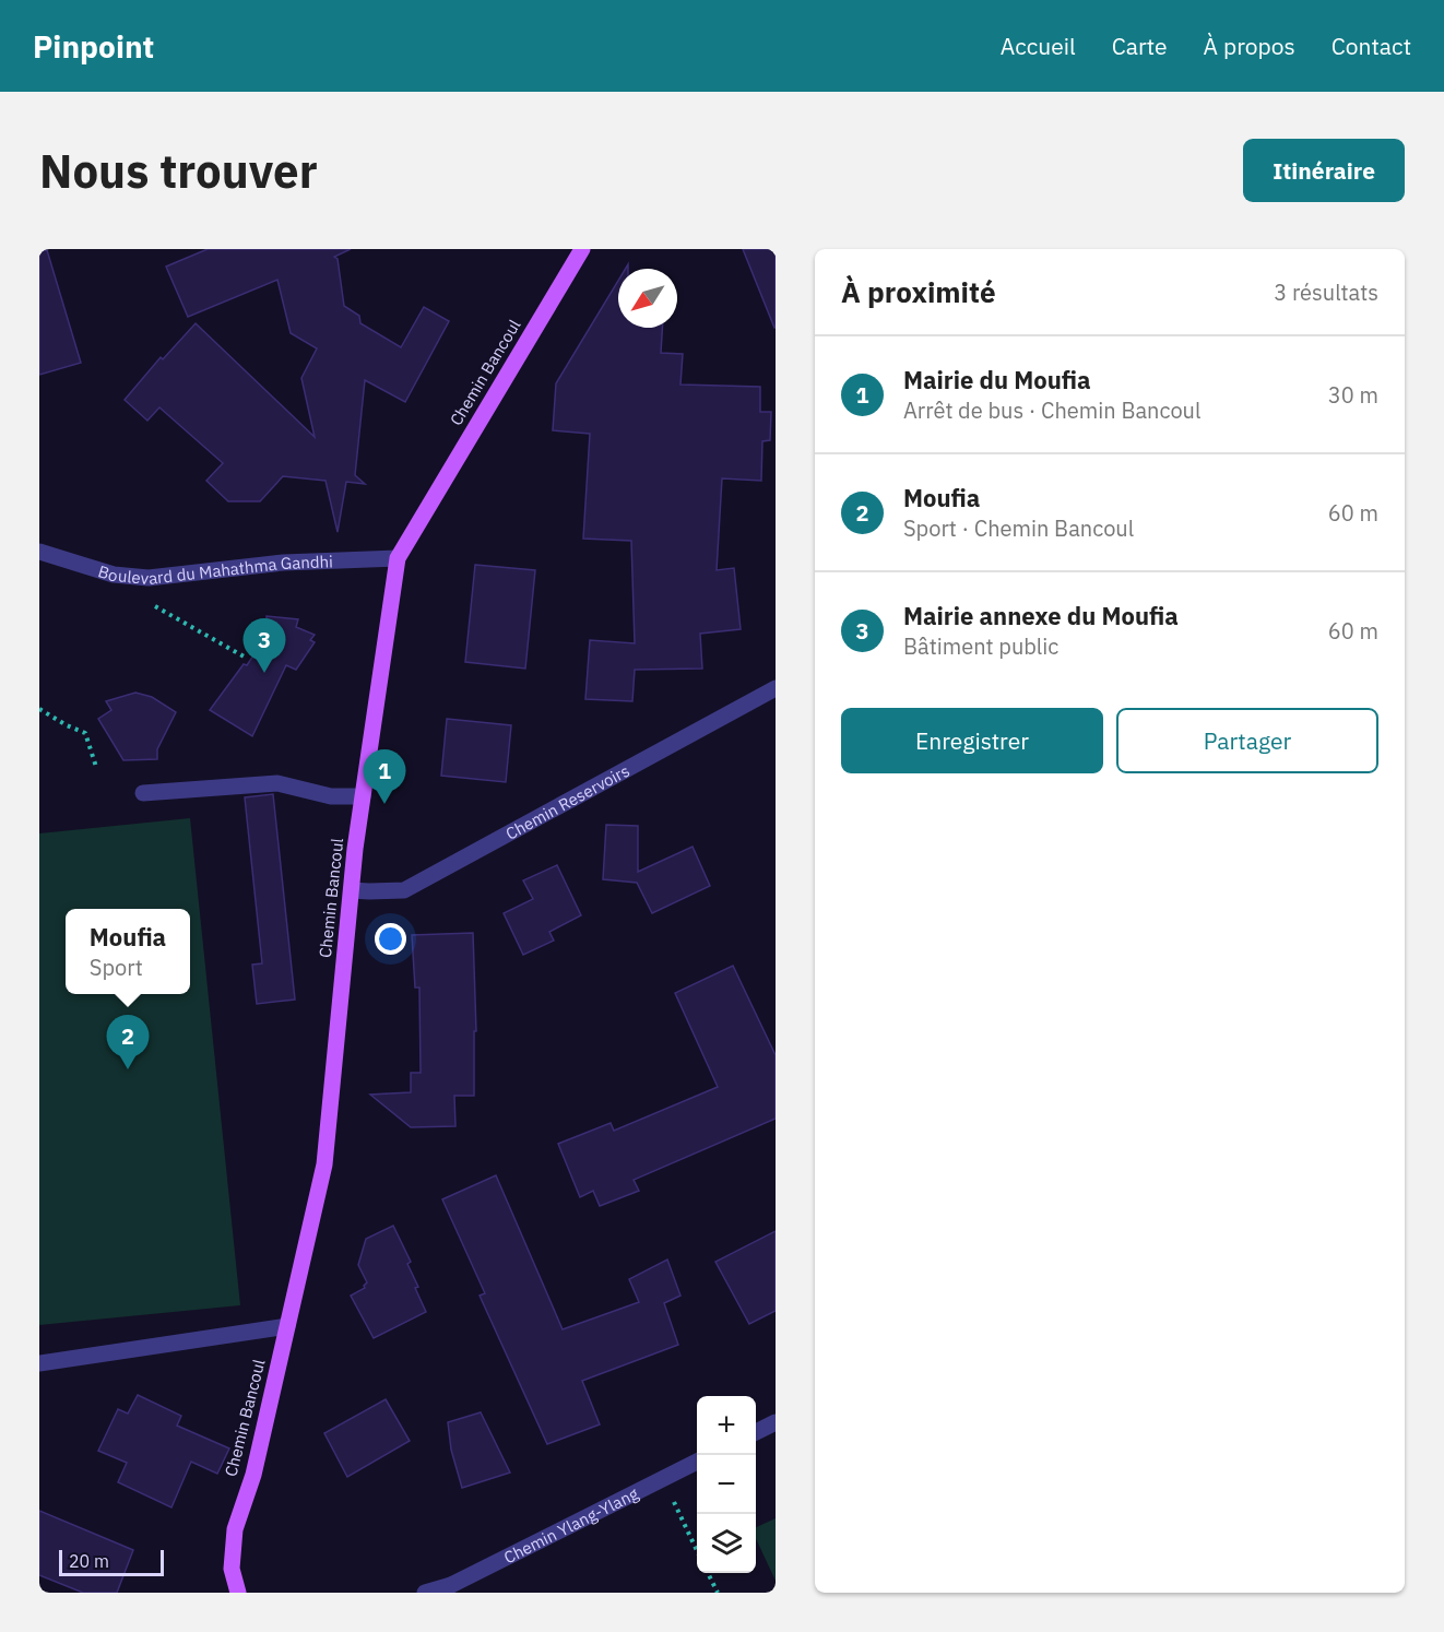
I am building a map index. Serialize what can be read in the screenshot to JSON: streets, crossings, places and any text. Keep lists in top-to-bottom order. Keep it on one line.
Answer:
{"streets":{"main road":["Chemin Bancoul"],"street":["Boulevard du Mahathma Gandhi","Chemin Reservoirs","Chemin Ylang-Ylang"]},"crossings":[["Chemin Bancoul","Boulevard du Mahathma Gandhi"],["Chemin Bancoul","Chemin Reservoirs"]],"scale_bar":"20 m","north":"bottom left","page":{"header":"Pinpoint","nav":["Accueil","Carte","À propos","Contact"],"buttons":["Itinéraire",["Enregistrer","Partager"]],"title":"Nous trouver","heading":["À proximité","3 résultats"],"list":[{"mark":"1","name":"Mairie du Moufia","note":"Arrêt de bus · Chemin Bancoul","value":"30 m"},{"mark":"2","name":"Moufia","note":"Sport · Chemin Bancoul","value":"60 m"},{"mark":"3","name":"Mairie annexe du Moufia","note":"Bâtiment public","value":"60 m"}],"pins":["3","1","2"],"popup":["Moufia","Sport"],"map_buttons":["+","−"],"scale":"20 m"}}
